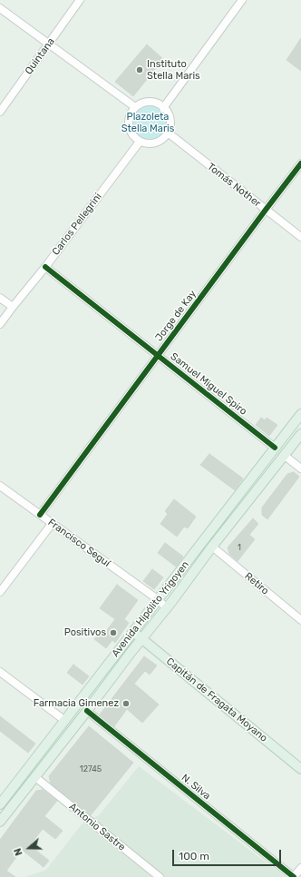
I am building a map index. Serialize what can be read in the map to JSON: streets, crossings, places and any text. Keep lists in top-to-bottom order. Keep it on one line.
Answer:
{"streets":{"main road":["Avenida Hipólito Yrigoyen","Capitán de Fragata Moyano"],"street":["Quintana","Tomás Nother","Carlos Pellegrini","Jorge de Kay","Samuel Miguel Spiro","Francisco Seguí","Retiro","N. Silva","Antonio Sastre"]},"crossings":[["Tomás Nother","Carlos Pellegrini"],["Tomás Nother","Jorge de Kay"],["Carlos Pellegrini","Samuel Miguel Spiro"],["Jorge de Kay","Samuel Miguel Spiro"],["Jorge de Kay","Francisco Seguí"],["Samuel Miguel Spiro","Avenida Hipólito Yrigoyen"],["Francisco Seguí","Avenida Hipólito Yrigoyen"],["Retiro","Avenida Hipólito Yrigoyen"],["Avenida Hipólito Yrigoyen","Capitán de Fragata Moyano"],["Avenida Hipólito Yrigoyen","N. Silva"],["Avenida Hipólito Yrigoyen","Antonio Sastre"]],"parks":["Plazoleta Stella Maris"],"places":["Instituto Stella Maris","Positivos","Farmacia Gimenez"],"house_numbers":["1","12745"],"scale_bar":"100 m","north":"left"}
